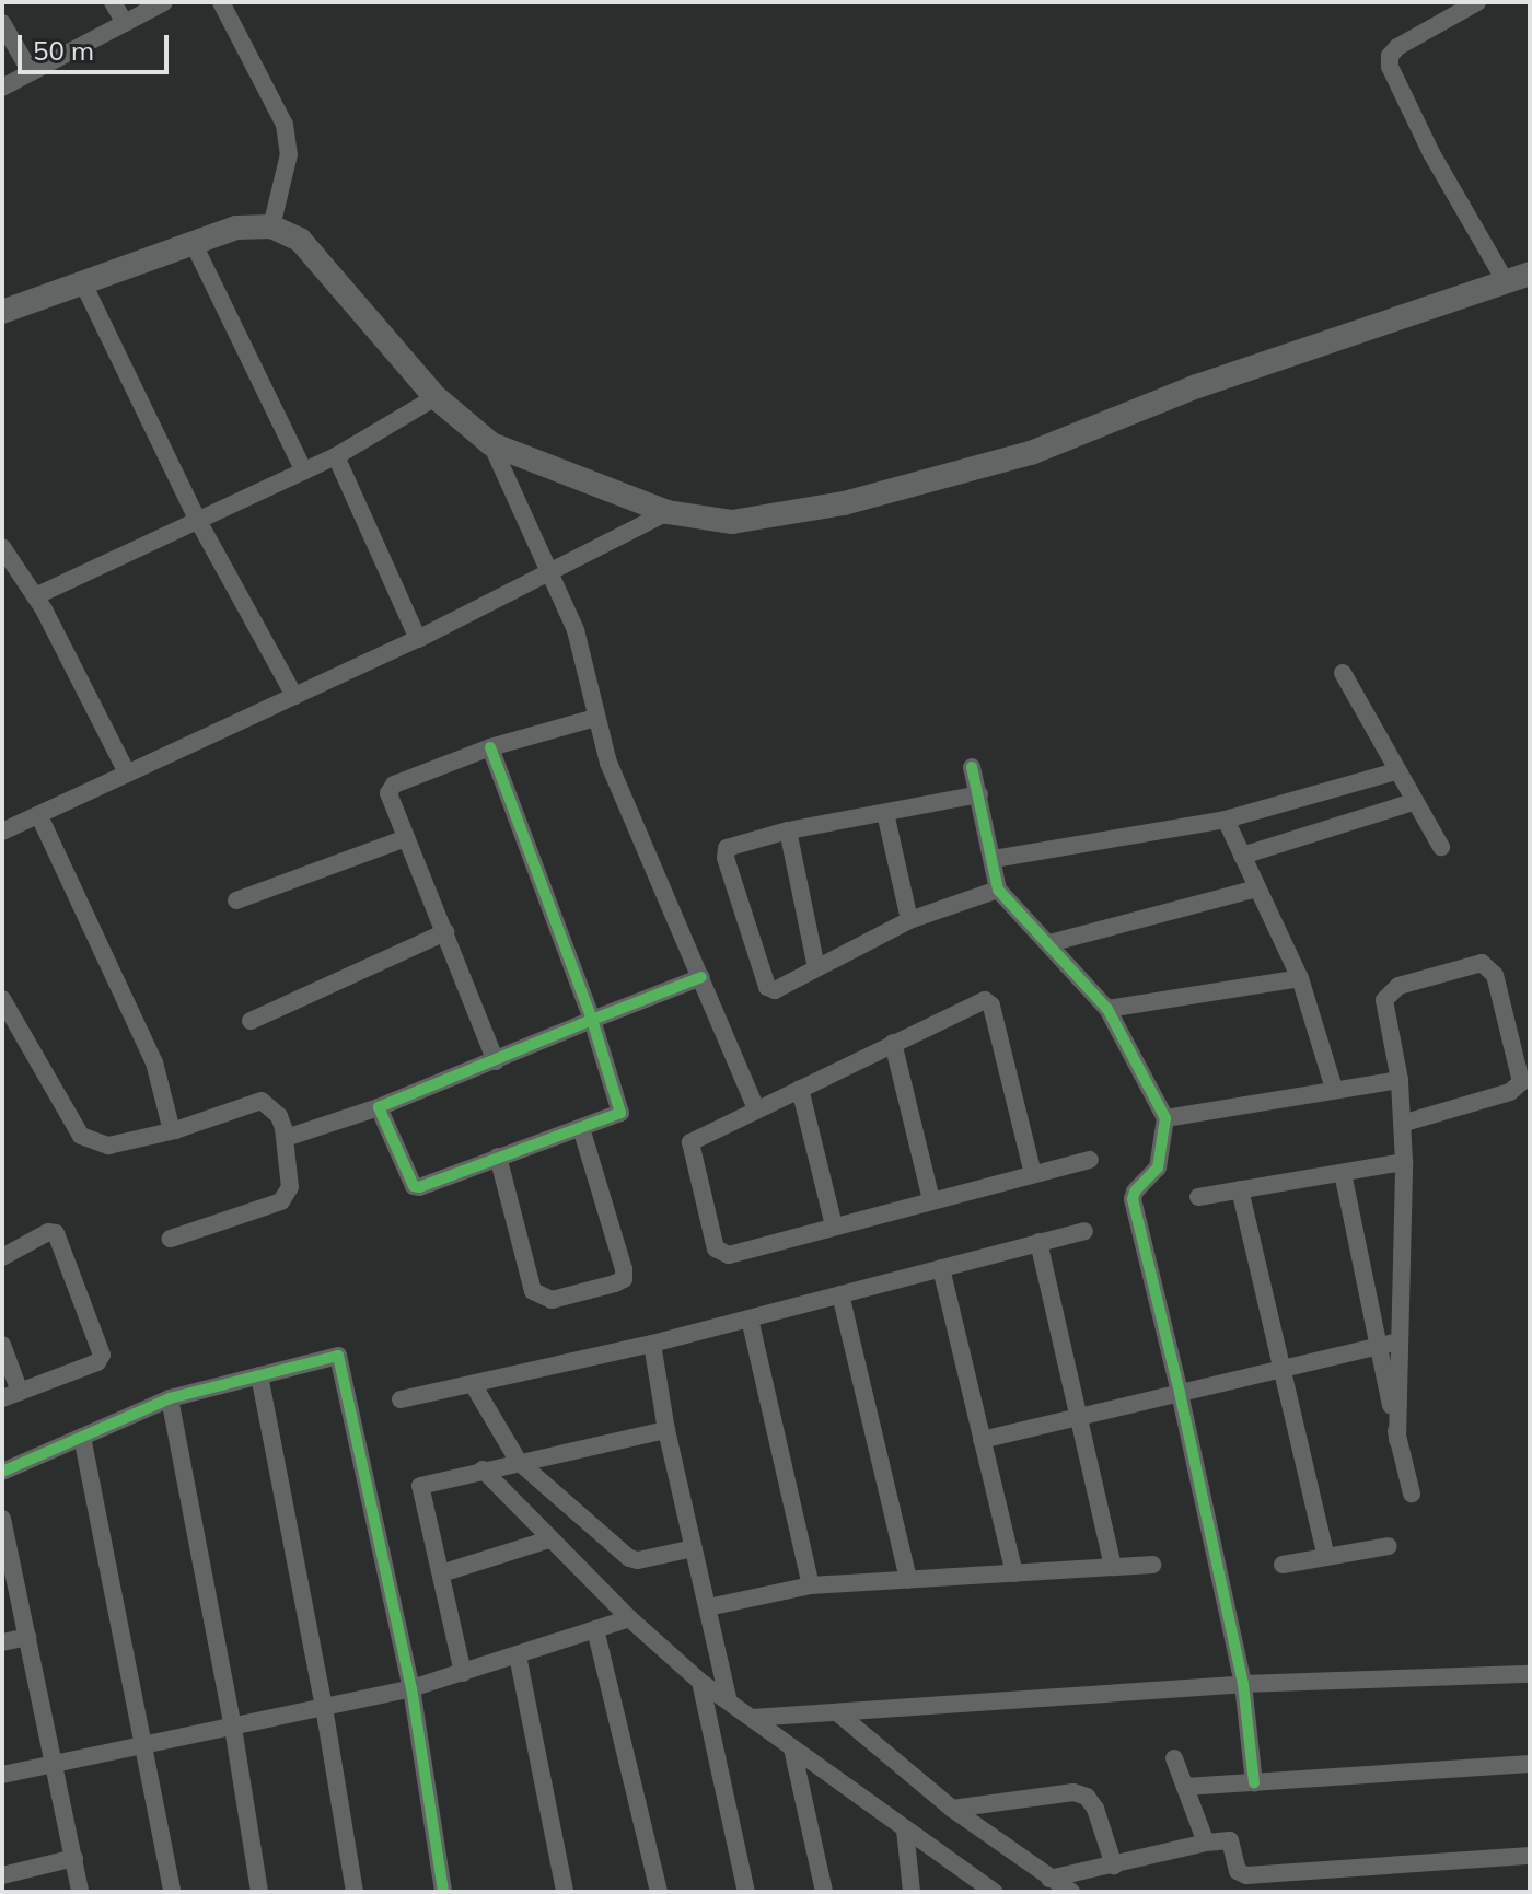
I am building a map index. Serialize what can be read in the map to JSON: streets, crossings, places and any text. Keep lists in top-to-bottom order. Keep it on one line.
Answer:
{"scale_bar":"50 m"}
